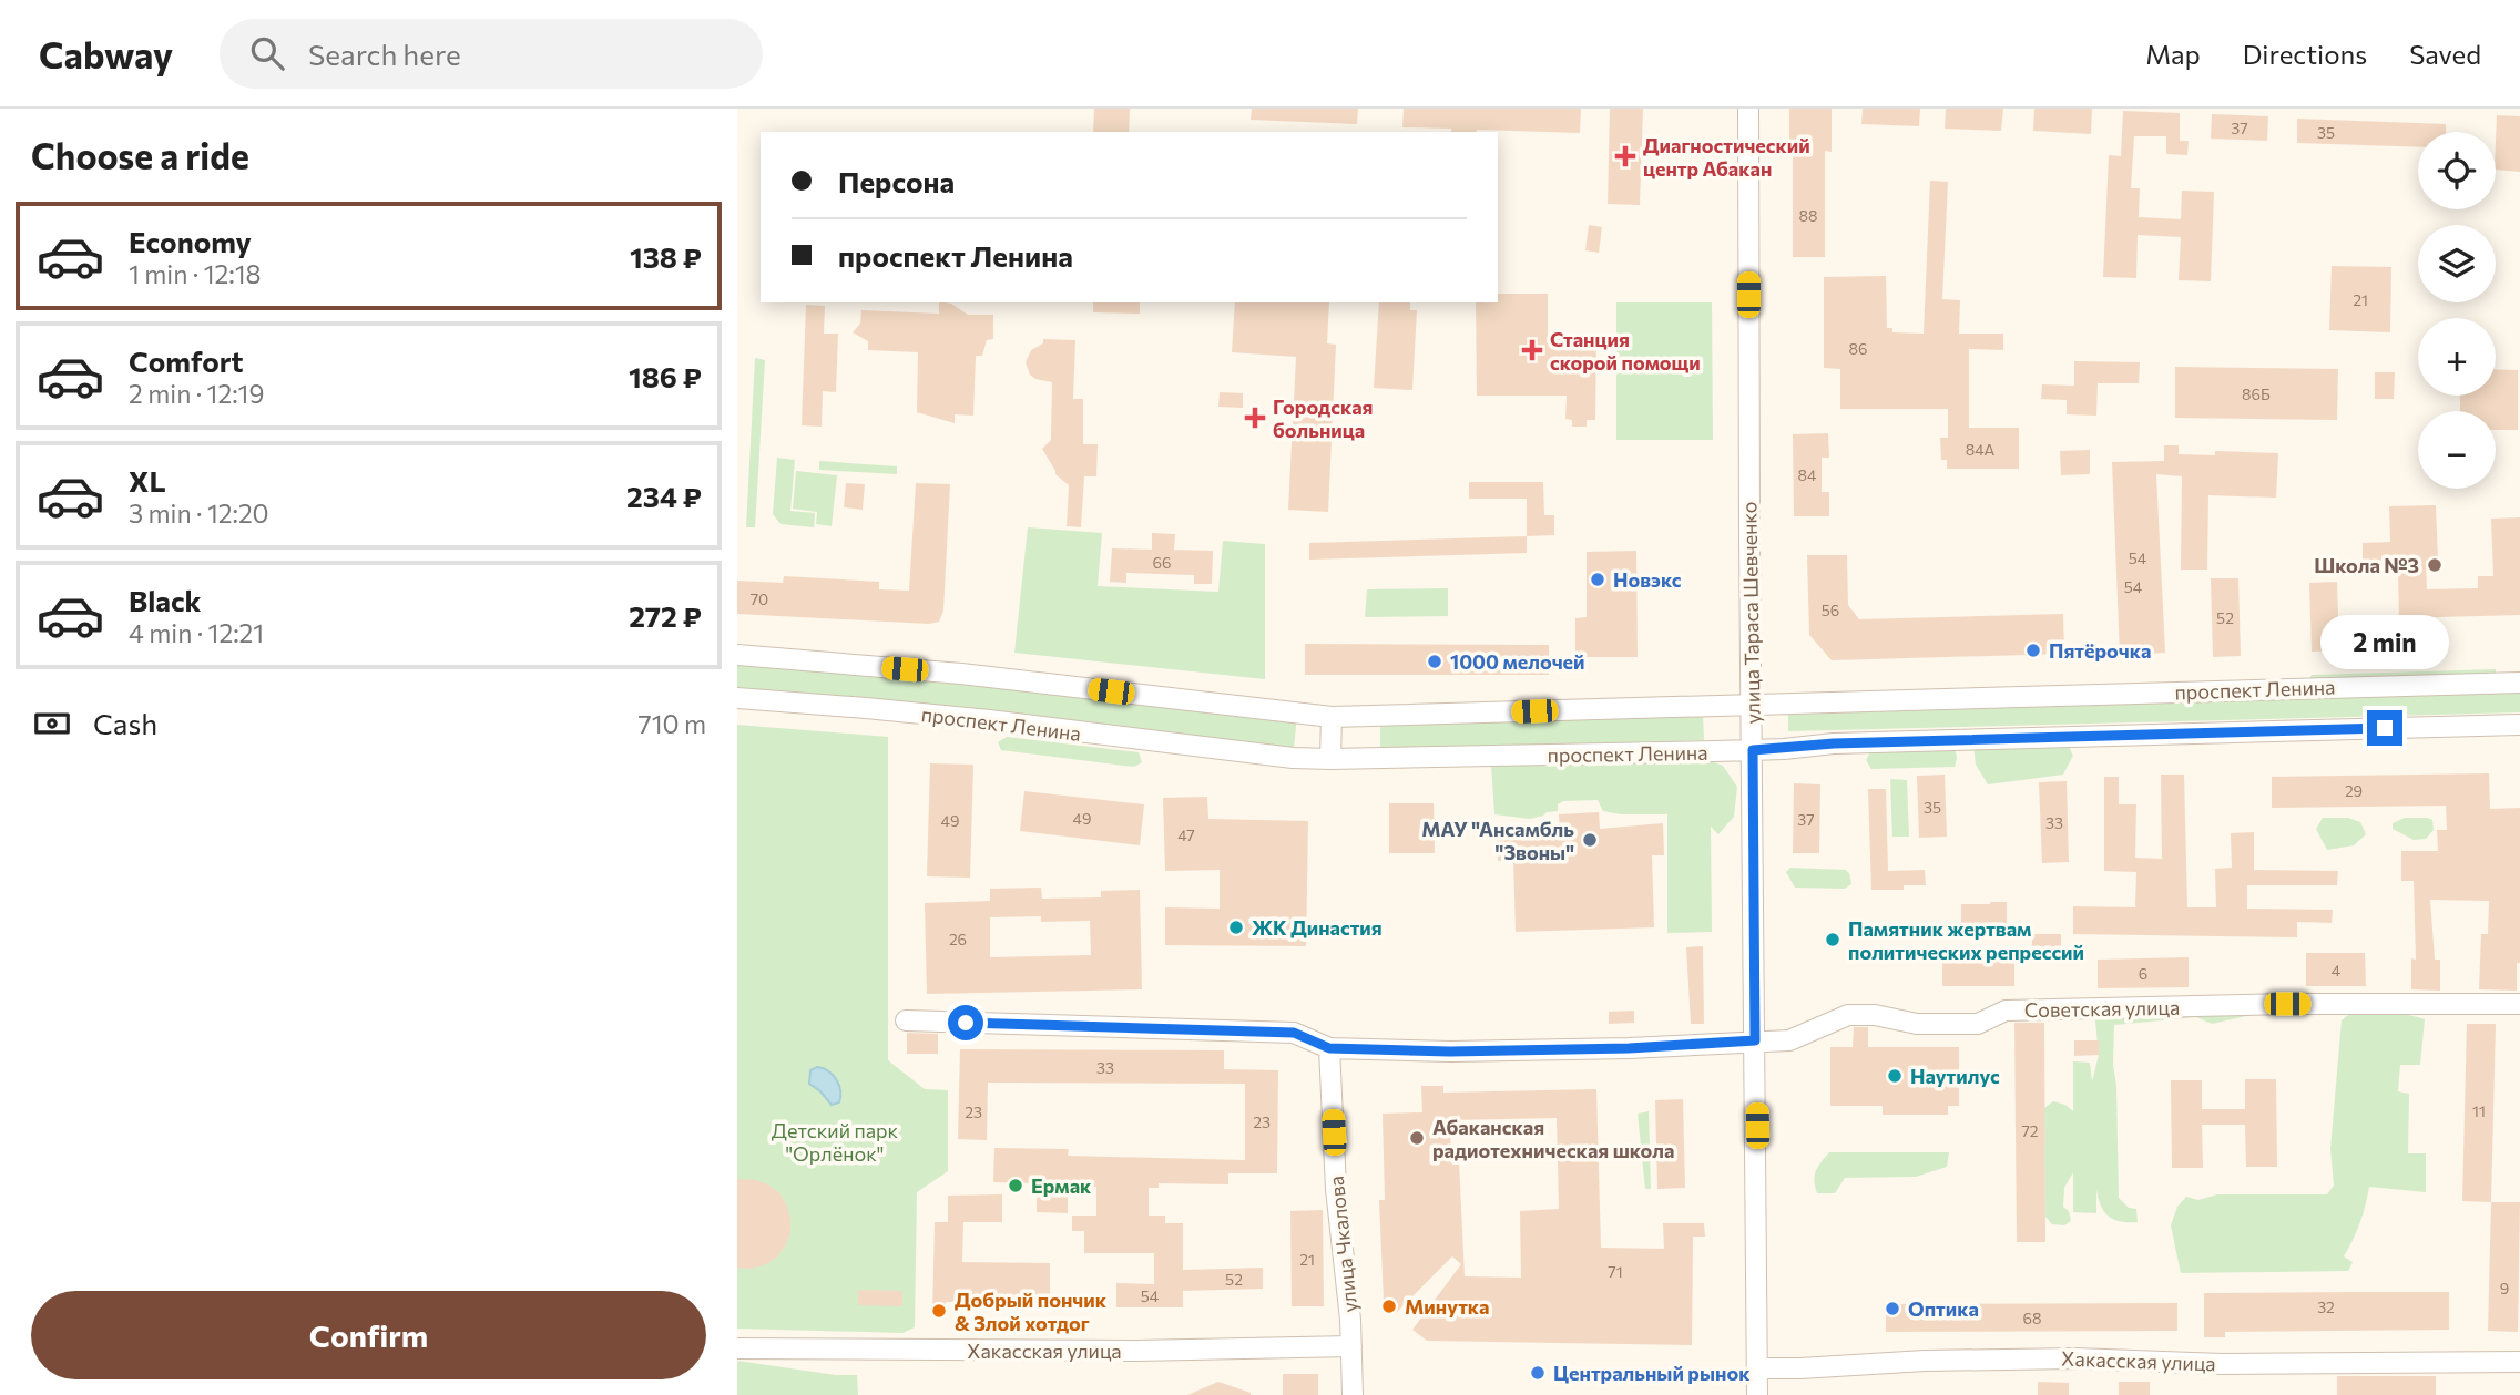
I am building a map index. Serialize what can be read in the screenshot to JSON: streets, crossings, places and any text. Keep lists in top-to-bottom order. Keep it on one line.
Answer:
{"streets":{"street":["улица Тараса Шевченко","проспект Ленина","Советская улица","улица Чкалова","Хакасская улица"]},"crossings":[["улица Тараса Шевченко","проспект Ленина"],["улица Тараса Шевченко","Советская улица"],["улица Тараса Шевченко","Хакасская улица"],["Советская улица","улица Чкалова"],["улица Чкалова","Хакасская улица"]],"parks":["Детский парк \"Орлёнок\""],"places":{"health":["Диагностический центр Абакан","Станция скорой помощи","Городская больница"],"other":["Школа №3","Новэкс","Пятёрочка","1000 мелочей","МАУ \"Ансамбль \"Звоны\"","ЖК Династия","Памятник жертвам политических репрессий","Наутилус","Абаканская радиотехническая школа","Ермак","Минутка","Оптика","Добрый пончик & Злой хотдог","Центральный рынок"]},"house_numbers":["37","35","88","21","86","86Б","84А","84","54","66","54","70","56","52","29","35","49","37","49","33","47","26","4","6","33","11","23","23","72","21","71","52","9","54","32","68"],"page":{"header":"Cabway","search":"Search here","nav":["Map","Directions","Saved"],"heading":"Choose a ride","map_buttons":["+","−"],"banner":["Персона","проспект Ленина"],"list":[{"name":"Economy","note":"1 min · 12:18","value":"138 ₽"},{"name":"Comfort","note":"2 min · 12:19","value":"186 ₽"},{"name":"XL","note":"3 min · 12:20","value":"234 ₽"},{"name":"Black","note":"4 min · 12:21","value":"272 ₽"}],"bubble":"2 min","pay":["Cash","710 m"],"buttons":"Confirm"}}
